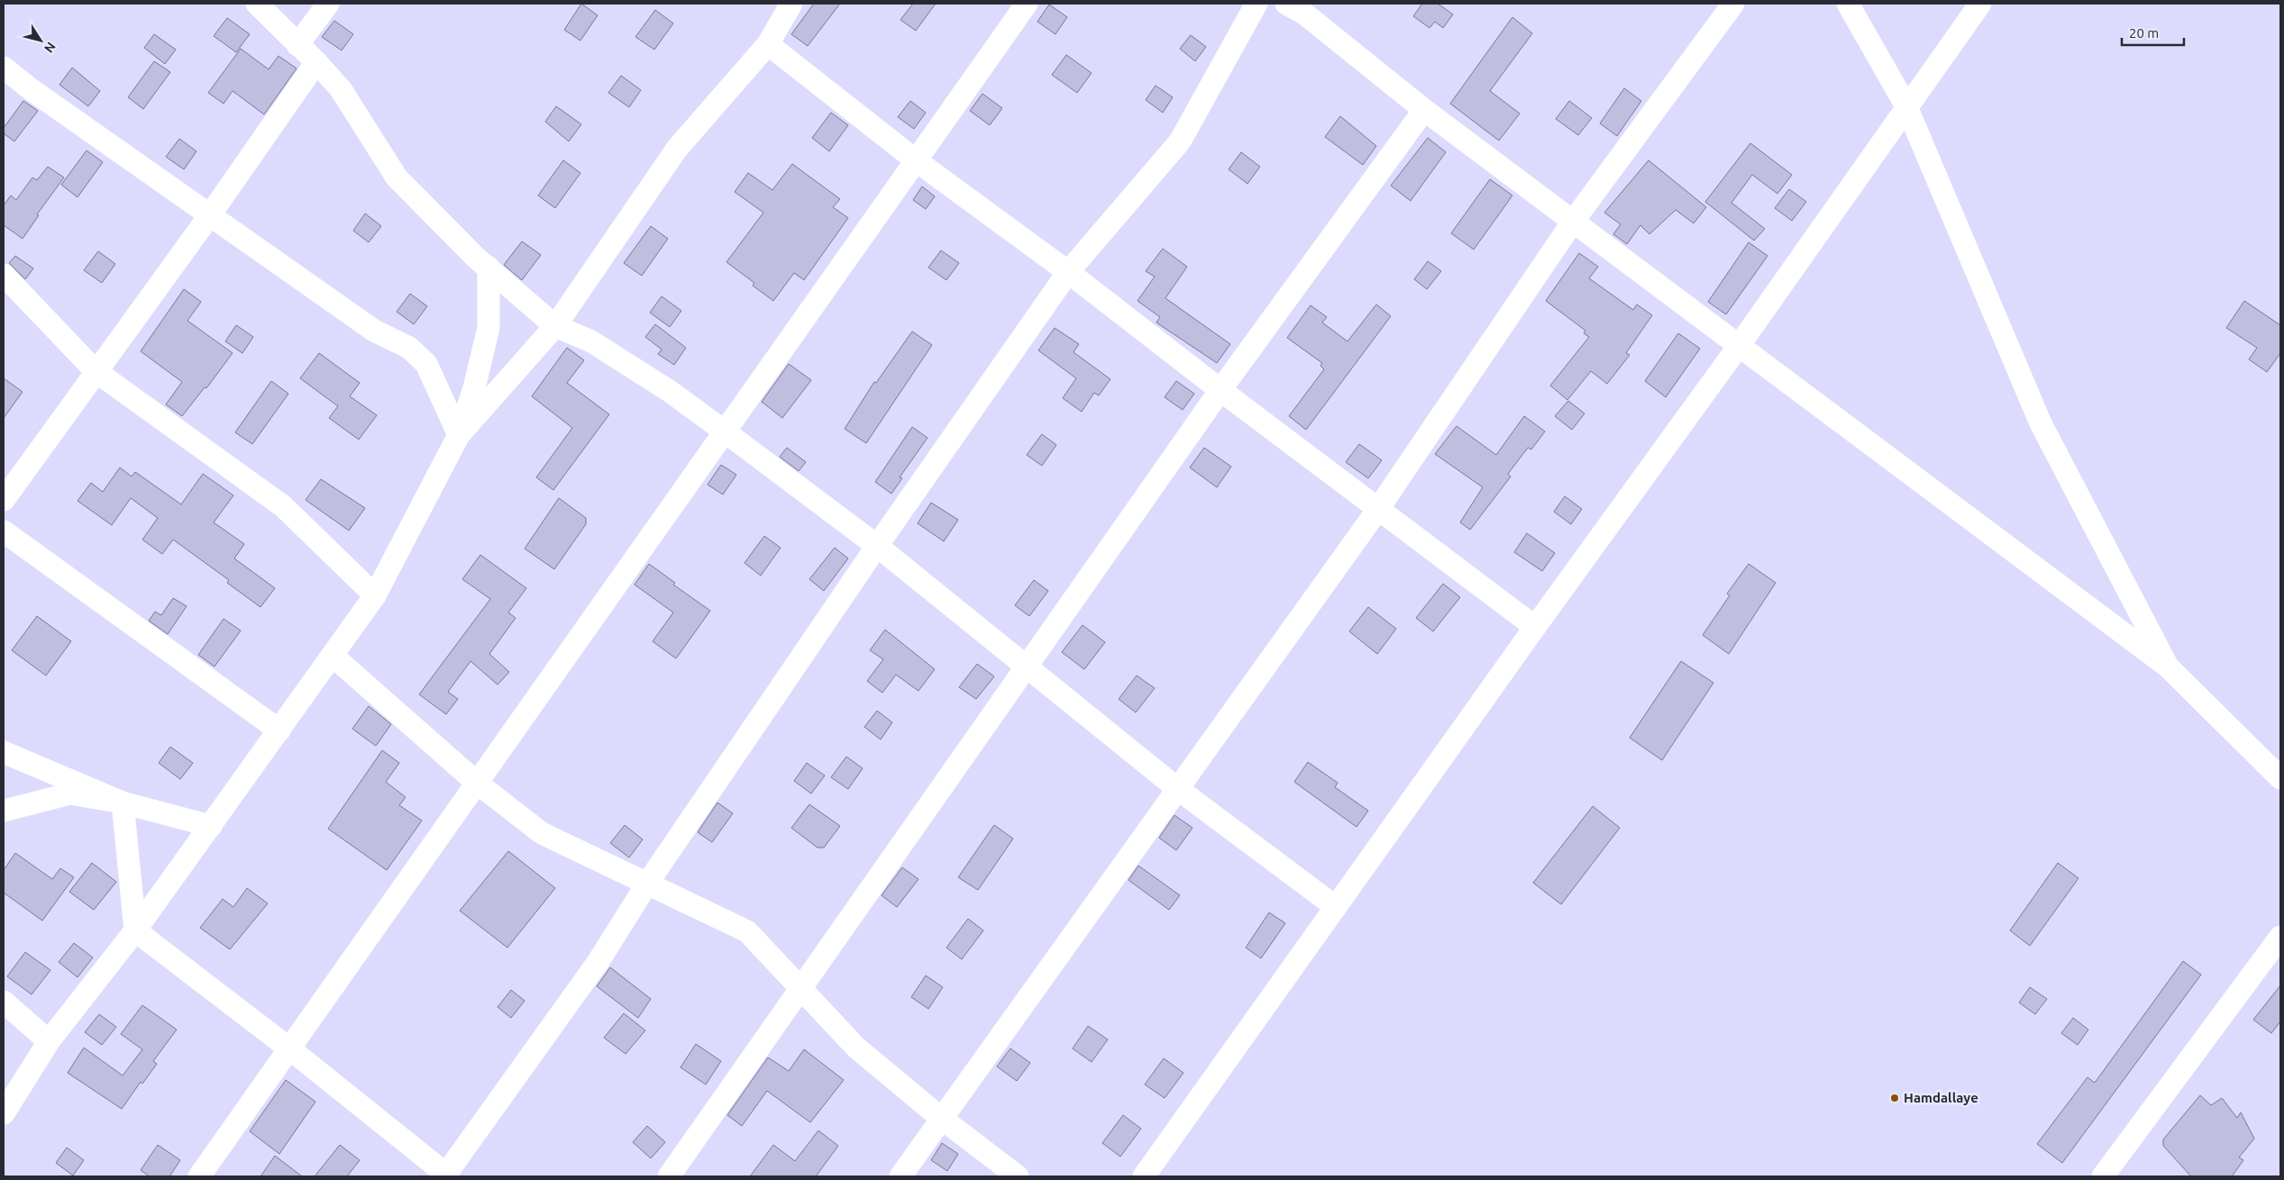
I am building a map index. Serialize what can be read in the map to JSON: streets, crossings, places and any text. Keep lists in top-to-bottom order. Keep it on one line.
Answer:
{"places":["Hamdallaye"],"scale_bar":"20 m","north":"bottom right"}
